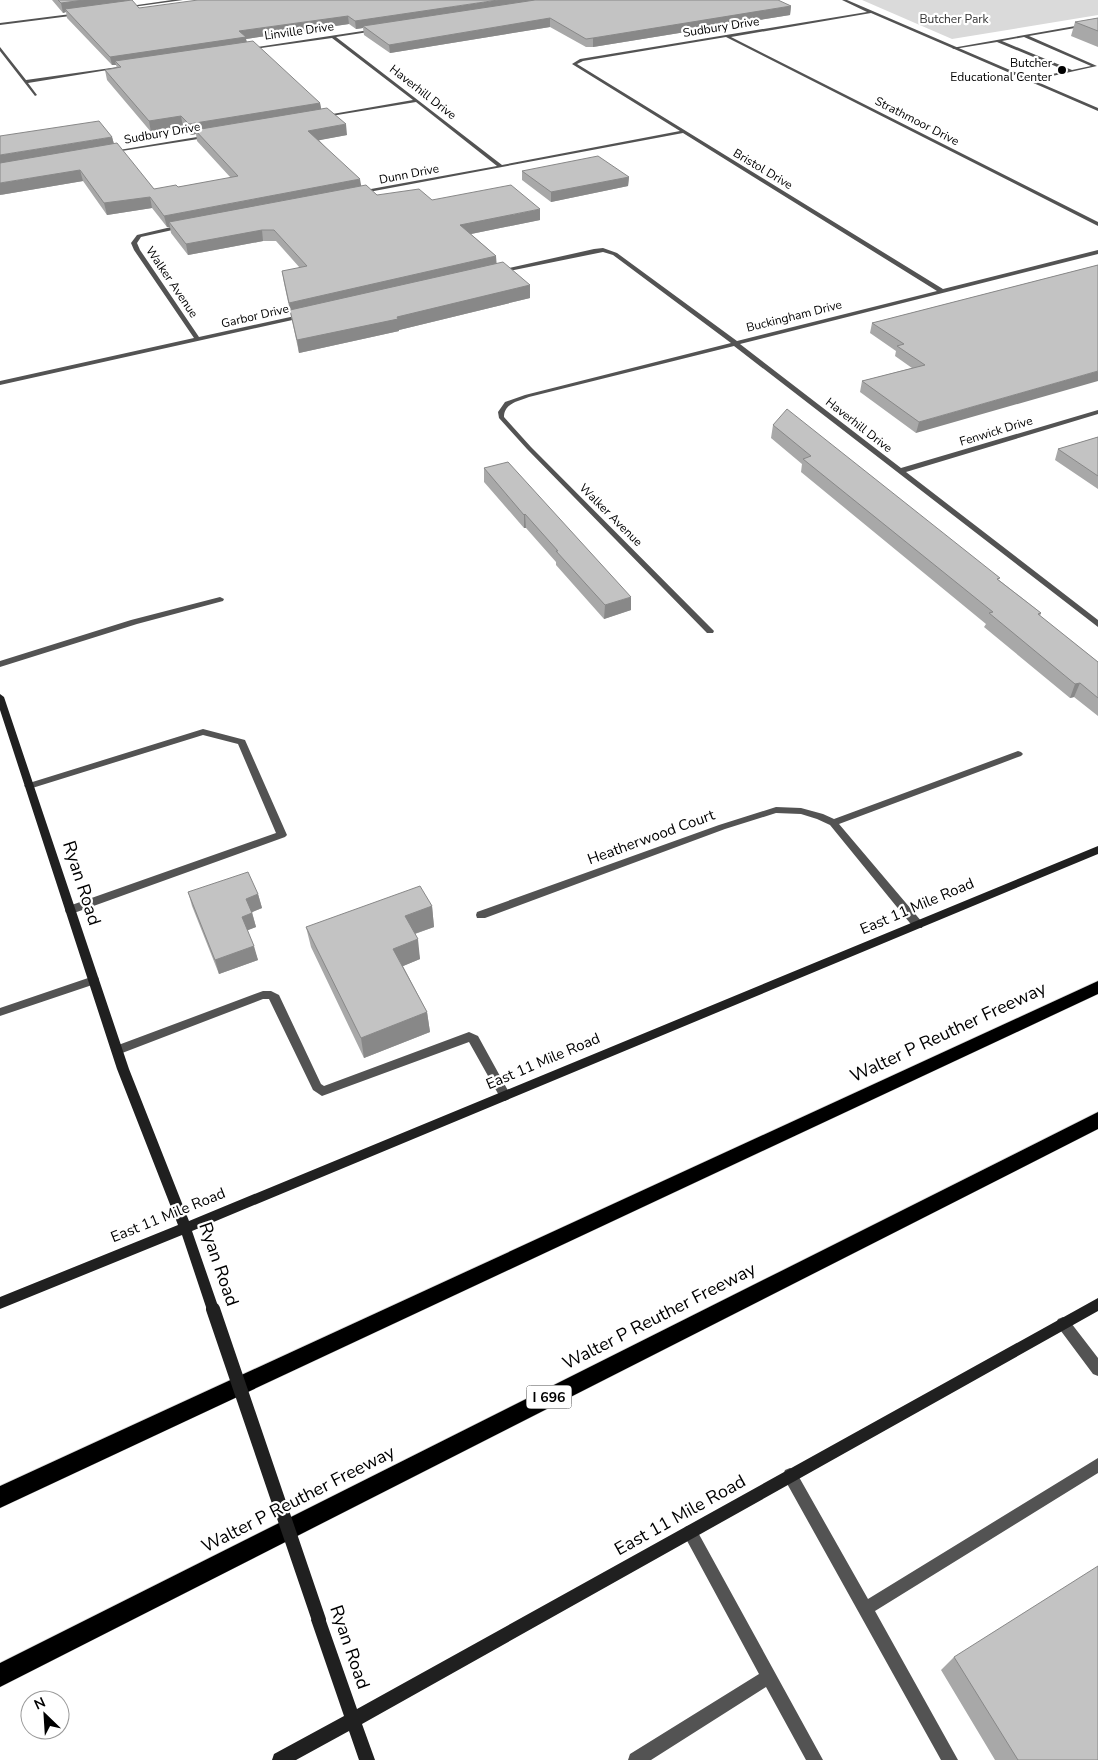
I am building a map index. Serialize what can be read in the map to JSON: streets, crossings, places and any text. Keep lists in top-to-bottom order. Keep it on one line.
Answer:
{"streets":{"highway":["Walter P Reuther Freeway","I 696"],"main road":["Ryan Road","East 11 Mile Road"],"street":["Sudbury Drive","Linville Drive","Haverhill Drive","Strathmoor Drive","Bristol Drive","Dunn Drive","Walker Avenue","Garbor Drive","Buckingham Drive","Fenwick Drive","Heatherwood Court"]},"crossings":[["Sudbury Drive","Strathmoor Drive"],["Sudbury Drive","Bristol Drive"],["Linville Drive","Haverhill Drive"],["Haverhill Drive","Dunn Drive"],["Haverhill Drive","Buckingham Drive"],["Haverhill Drive","Fenwick Drive"],["Bristol Drive","Dunn Drive"],["Bristol Drive","Buckingham Drive"],["Walker Avenue","Garbor Drive"],["Walker Avenue","Buckingham Drive"],["Heatherwood Court","East 11 Mile Road"],["Ryan Road","East 11 Mile Road"]],"parks":["Butcher Park"],"places":["Butcher Educational Center"],"north":"top left"}
